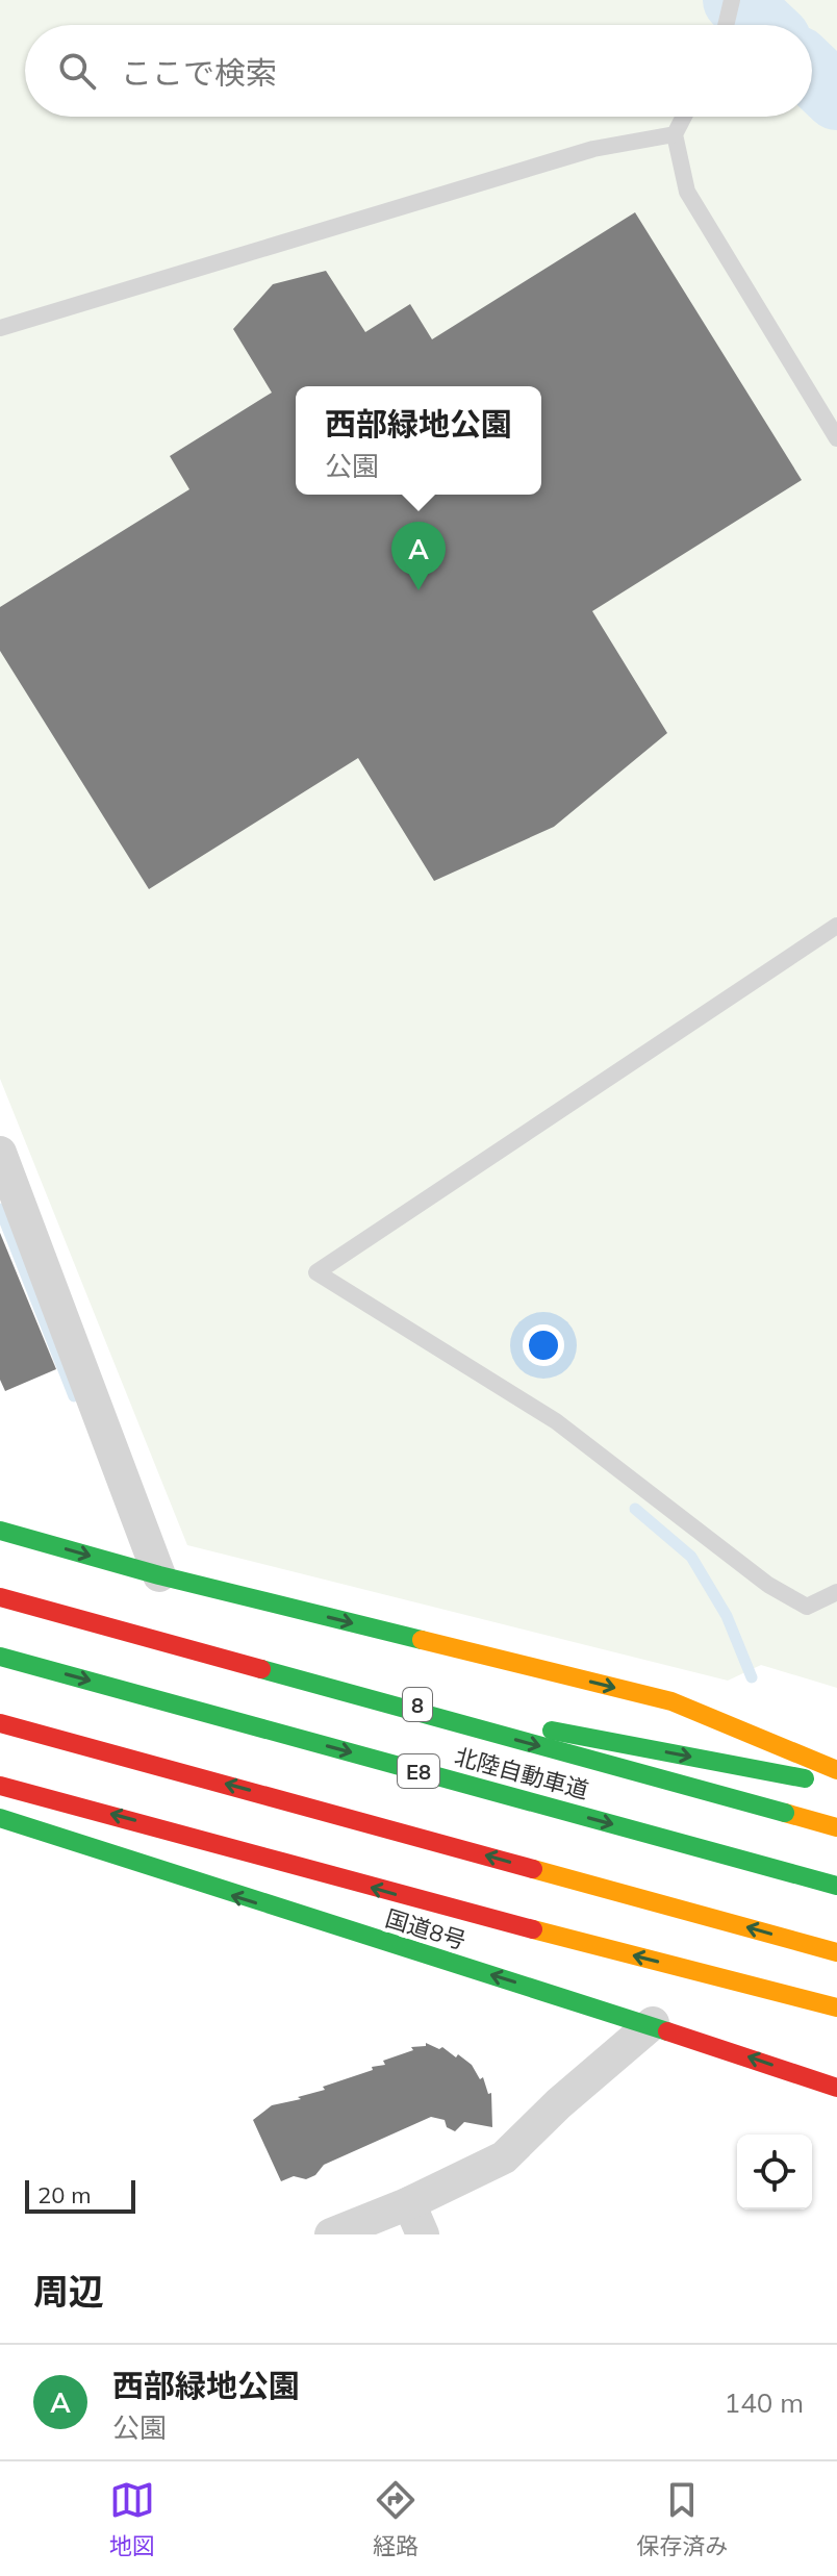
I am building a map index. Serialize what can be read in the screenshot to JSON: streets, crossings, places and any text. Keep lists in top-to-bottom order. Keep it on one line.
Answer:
{"streets":{"highway":["8","E8","北陸自動車道","国道8号"]},"scale_bar":"20 m","page":{"search":"ここで検索","popup":["西部緑地公園","公園"],"pins":"A","scale":"20 m","heading":"周辺","list":[{"mark":"A","name":"西部緑地公園","note":"公園","value":"140 m"}],"nav":["地図","経路","保存済み"]}}
